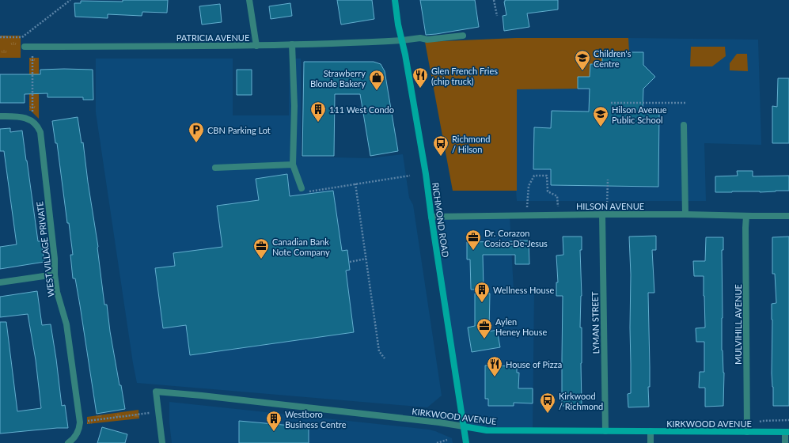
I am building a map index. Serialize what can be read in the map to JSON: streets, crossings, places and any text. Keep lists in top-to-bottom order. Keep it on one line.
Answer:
{"streets":{"main road":["RICHMOND ROAD","KIRKWOOD AVENUE"],"street":["PATRICIA AVENUE","HILSON AVENUE","WEST VILLAGE PRIVATE","LYMAN STREET","MULVIHILL AVENUE"]},"crossings":[["PATRICIA AVENUE","RICHMOND ROAD"],["HILSON AVENUE","RICHMOND ROAD"],["HILSON AVENUE","LYMAN STREET"],["HILSON AVENUE","MULVIHILL AVENUE"],["RICHMOND ROAD","KIRKWOOD AVENUE"],["LYMAN STREET","KIRKWOOD AVENUE"],["MULVIHILL AVENUE","KIRKWOOD AVENUE"]],"places":{"school or university":["Children's Centre","Hilson Avenue Public School"],"restaurant":["Glen French Fries (chip truck)","House of Pizza"],"shop":["Strawberry Blonde Bakery"],"building":["111 West Condo","Wellness House","Westboro Business Centre"],"parking":["CBN Parking Lot"],"bus stop":["Richmond / Hilson","Kirkwood / Richmond"],"office":["Dr. Corazon Cosico-De-Jesus","Canadian Bank Note Company","Aylen Heney House"]}}
